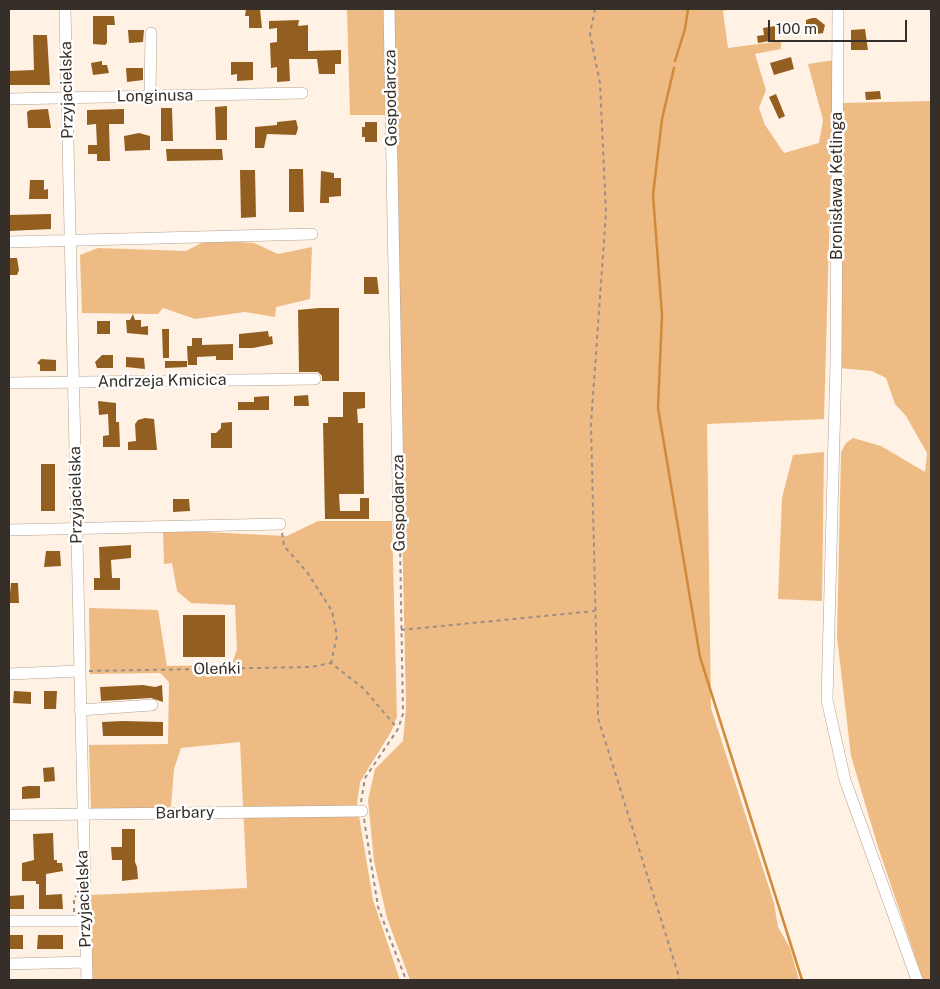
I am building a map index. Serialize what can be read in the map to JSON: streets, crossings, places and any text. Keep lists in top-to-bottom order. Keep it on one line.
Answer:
{"streets":{"street":["Przyjacielska","Longinusa","Gospodarcza","Bronisława Ketlinga","Andrzeja Kmicica","Barbary"],"path":["Oleńki"]},"crossings":[["Przyjacielska","Longinusa"],["Przyjacielska","Andrzeja Kmicica"],["Przyjacielska","Oleńki"],["Przyjacielska","Barbary"],["Gospodarcza","Barbary"]],"scale_bar":"100 m"}
